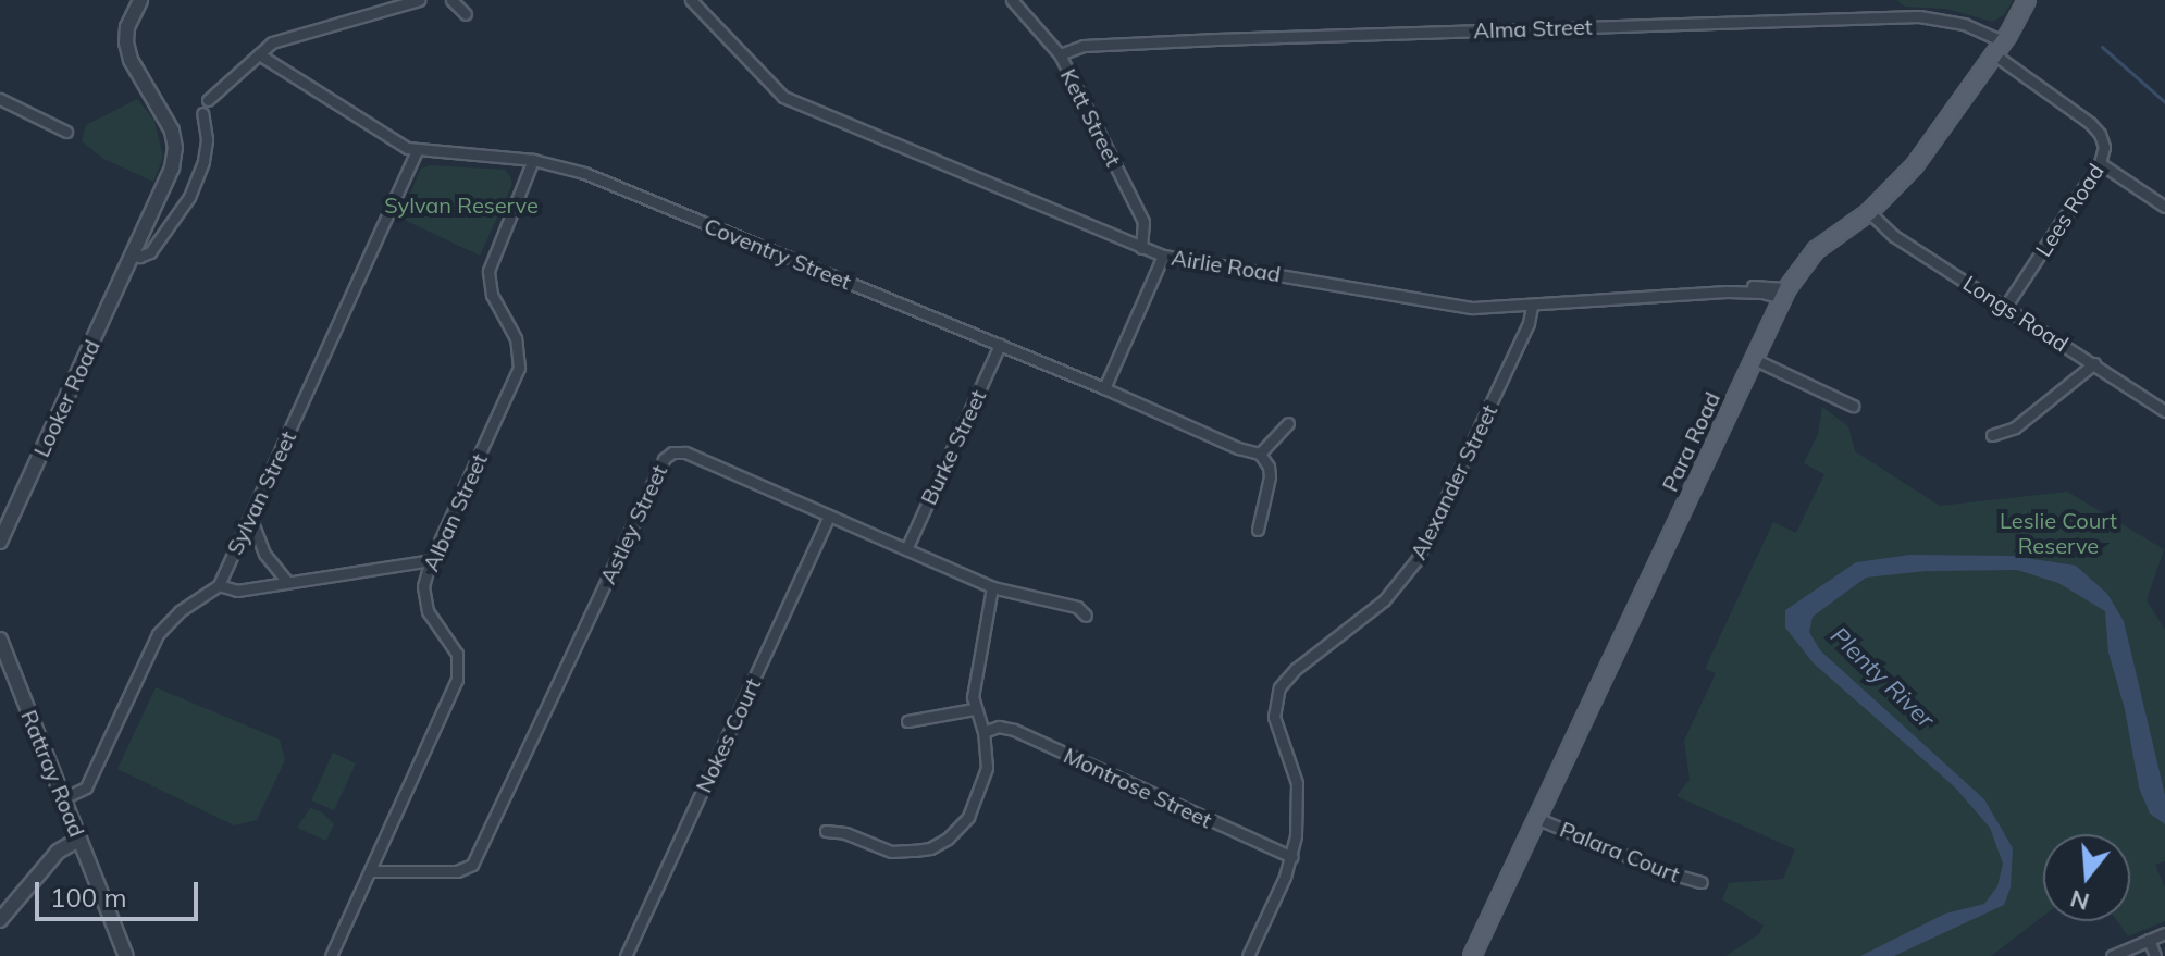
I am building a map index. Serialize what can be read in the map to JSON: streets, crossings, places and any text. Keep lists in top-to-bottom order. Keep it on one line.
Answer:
{"streets":{"main road":["Para Road"],"street":["Alma Street","Kett Street","Lees Road","Coventry Street","Airlie Road","Longs Road","Looker Road","Burke Street","Alexander Street","Sylvan Street","Alban Street","Astley Street","Nokes Court","Rattray Road","Montrose Street","Palara Court"]},"crossings":[["Alma Street","Kett Street"],["Alma Street","Lees Road"],["Alma Street","Para Road"],["Kett Street","Airlie Road"],["Lees Road","Longs Road"],["Lees Road","Para Road"],["Coventry Street","Burke Street"],["Coventry Street","Sylvan Street"],["Coventry Street","Alban Street"],["Airlie Road","Para Road"],["Airlie Road","Alexander Street"],["Longs Road","Para Road"],["Para Road","Palara Court"],["Burke Street","Astley Street"],["Alexander Street","Montrose Street"],["Alban Street","Astley Street"],["Astley Street","Nokes Court"]],"water":["Plenty River"],"parks":["Sylvan Reserve","Leslie Court Reserve"],"scale_bar":"100 m","north":"bottom"}
